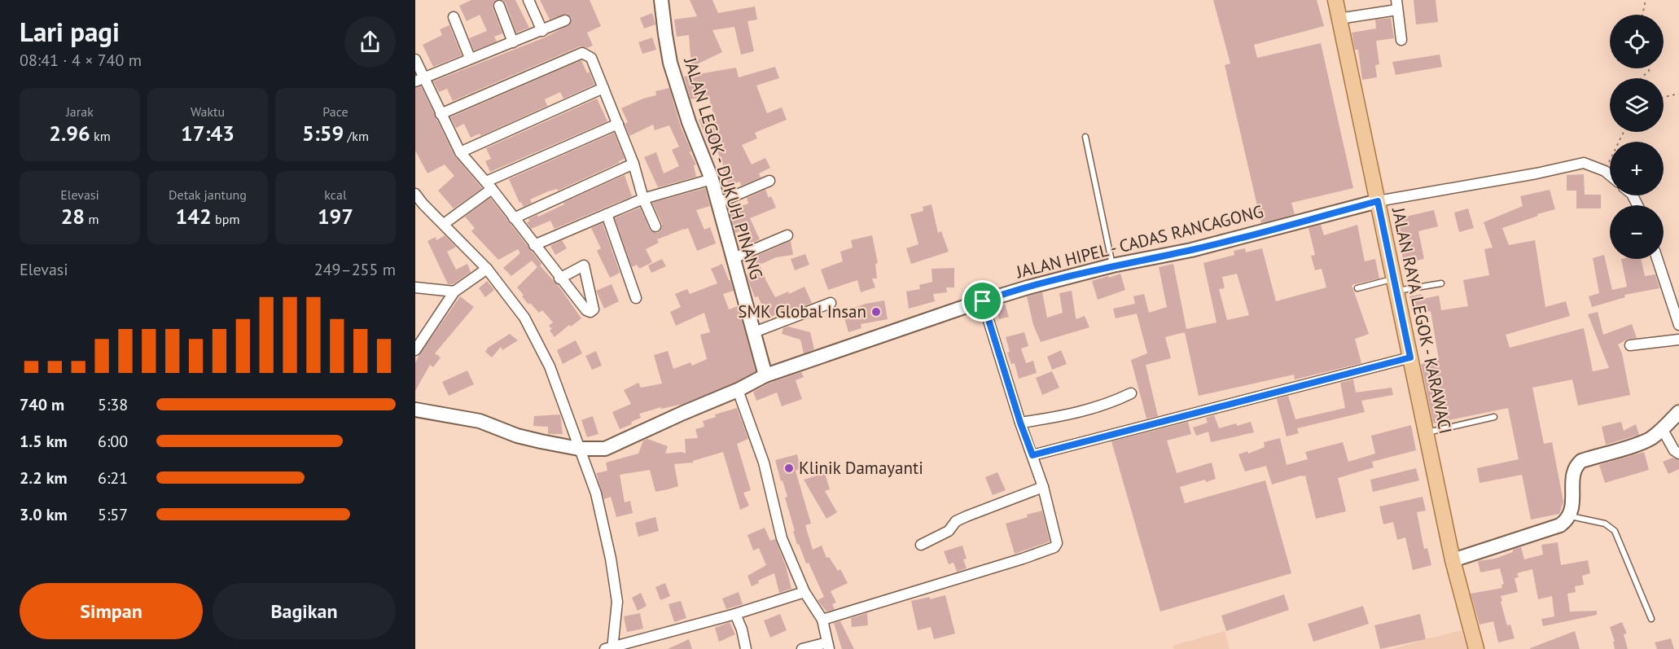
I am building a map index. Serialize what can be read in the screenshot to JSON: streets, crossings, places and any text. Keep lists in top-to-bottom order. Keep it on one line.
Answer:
{"streets":{"main road":["JALAN RAYA LEGOK - KARAWACI"],"street":["JALAN LEGOK - DUKUH PINANG","JALAN HIPEL - CADAS RANCAGONG"]},"crossings":[["JALAN LEGOK - DUKUH PINANG","JALAN HIPEL - CADAS RANCAGONG"],["JALAN HIPEL - CADAS RANCAGONG","JALAN RAYA LEGOK - KARAWACI"]],"places":["SMK Global Insan","Klinik Damayanti"],"page":{"heading":["Lari pagi","08:41 · 4 × 740 m"],"map_buttons":["+","−"],"stats":[["Jarak","2.96 km"],["Waktu","17:43"],["Pace","5:59 /km"],["Elevasi","28 m"],["Detak jantung","142 bpm"],["kcal","197"]],"chart":["Elevasi","249–255 m"],"list":[{"name":"740 m","note":"5:38"},{"name":"1.5 km","note":"6:00"},{"name":"2.2 km","note":"6:21"},{"name":"3.0 km","note":"5:57"}],"buttons":["Simpan","Bagikan"]}}
